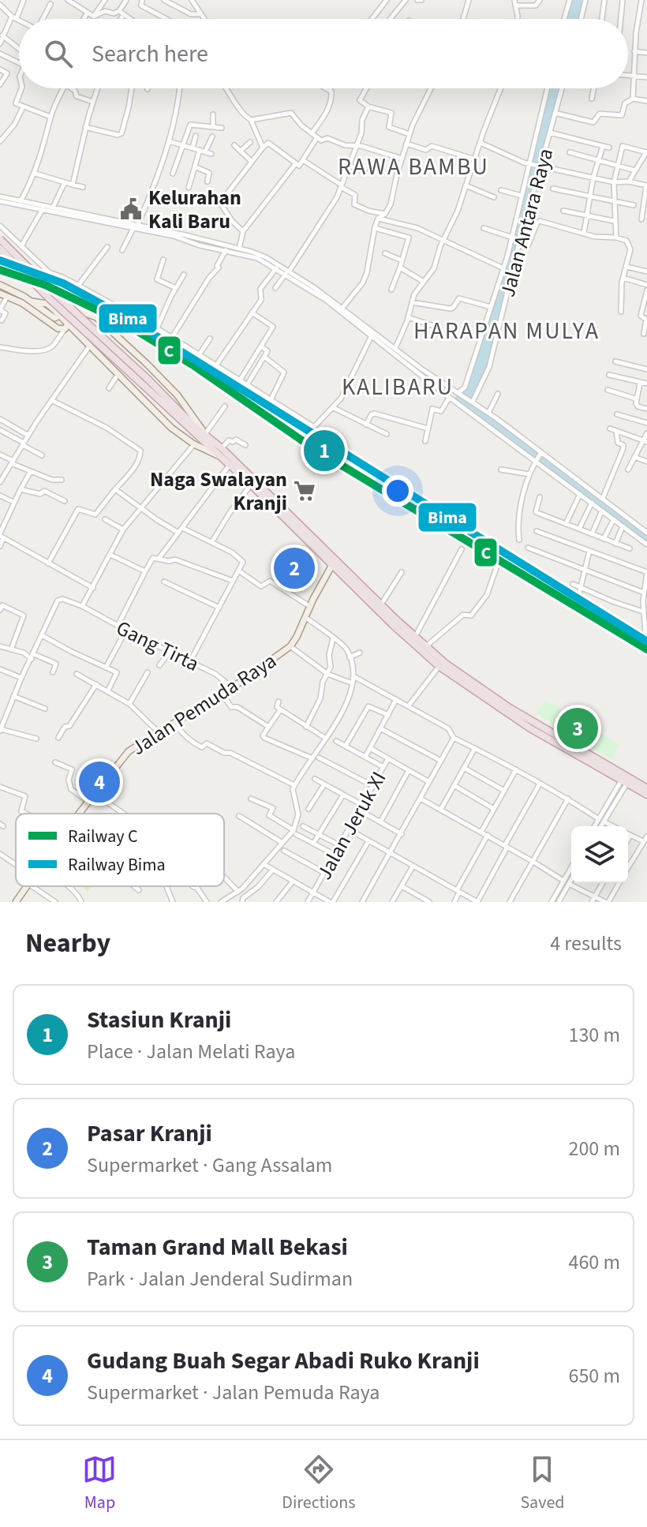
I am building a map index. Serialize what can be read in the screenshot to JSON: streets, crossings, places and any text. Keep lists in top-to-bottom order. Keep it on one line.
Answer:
{"streets":{"main road":["Jalan Pemuda Raya"],"street":["Jalan Antara Raya","Gang Tirta","Jalan Jeruk XI"]},"crossings":[["Gang Tirta","Jalan Pemuda Raya"]],"districts":["RAWA BAMBU","HARAPAN MULYA","KALIBARU"],"places":{"public building":["Kelurahan Kali Baru"],"supermarket":["Naga Swalayan Kranji"]},"lines":["rail line Bima","rail line C"],"legend":["Railway C","Railway Bima"],"page":{"search":"Search here","pins":["1","2","3","4"],"heading":["Nearby","4 results"],"list":[{"mark":"1","name":"Stasiun Kranji","note":"Place · Jalan Melati Raya","value":"130 m"},{"mark":"2","name":"Pasar Kranji","note":"Supermarket · Gang Assalam","value":"200 m"},{"mark":"3","name":"Taman Grand Mall Bekasi","note":"Park · Jalan Jenderal Sudirman","value":"460 m"},{"mark":"4","name":"Gudang Buah Segar Abadi Ruko Kranji","note":"Supermarket · Jalan Pemuda Raya","value":"650 m"}],"nav":["Map","Directions","Saved"]}}
